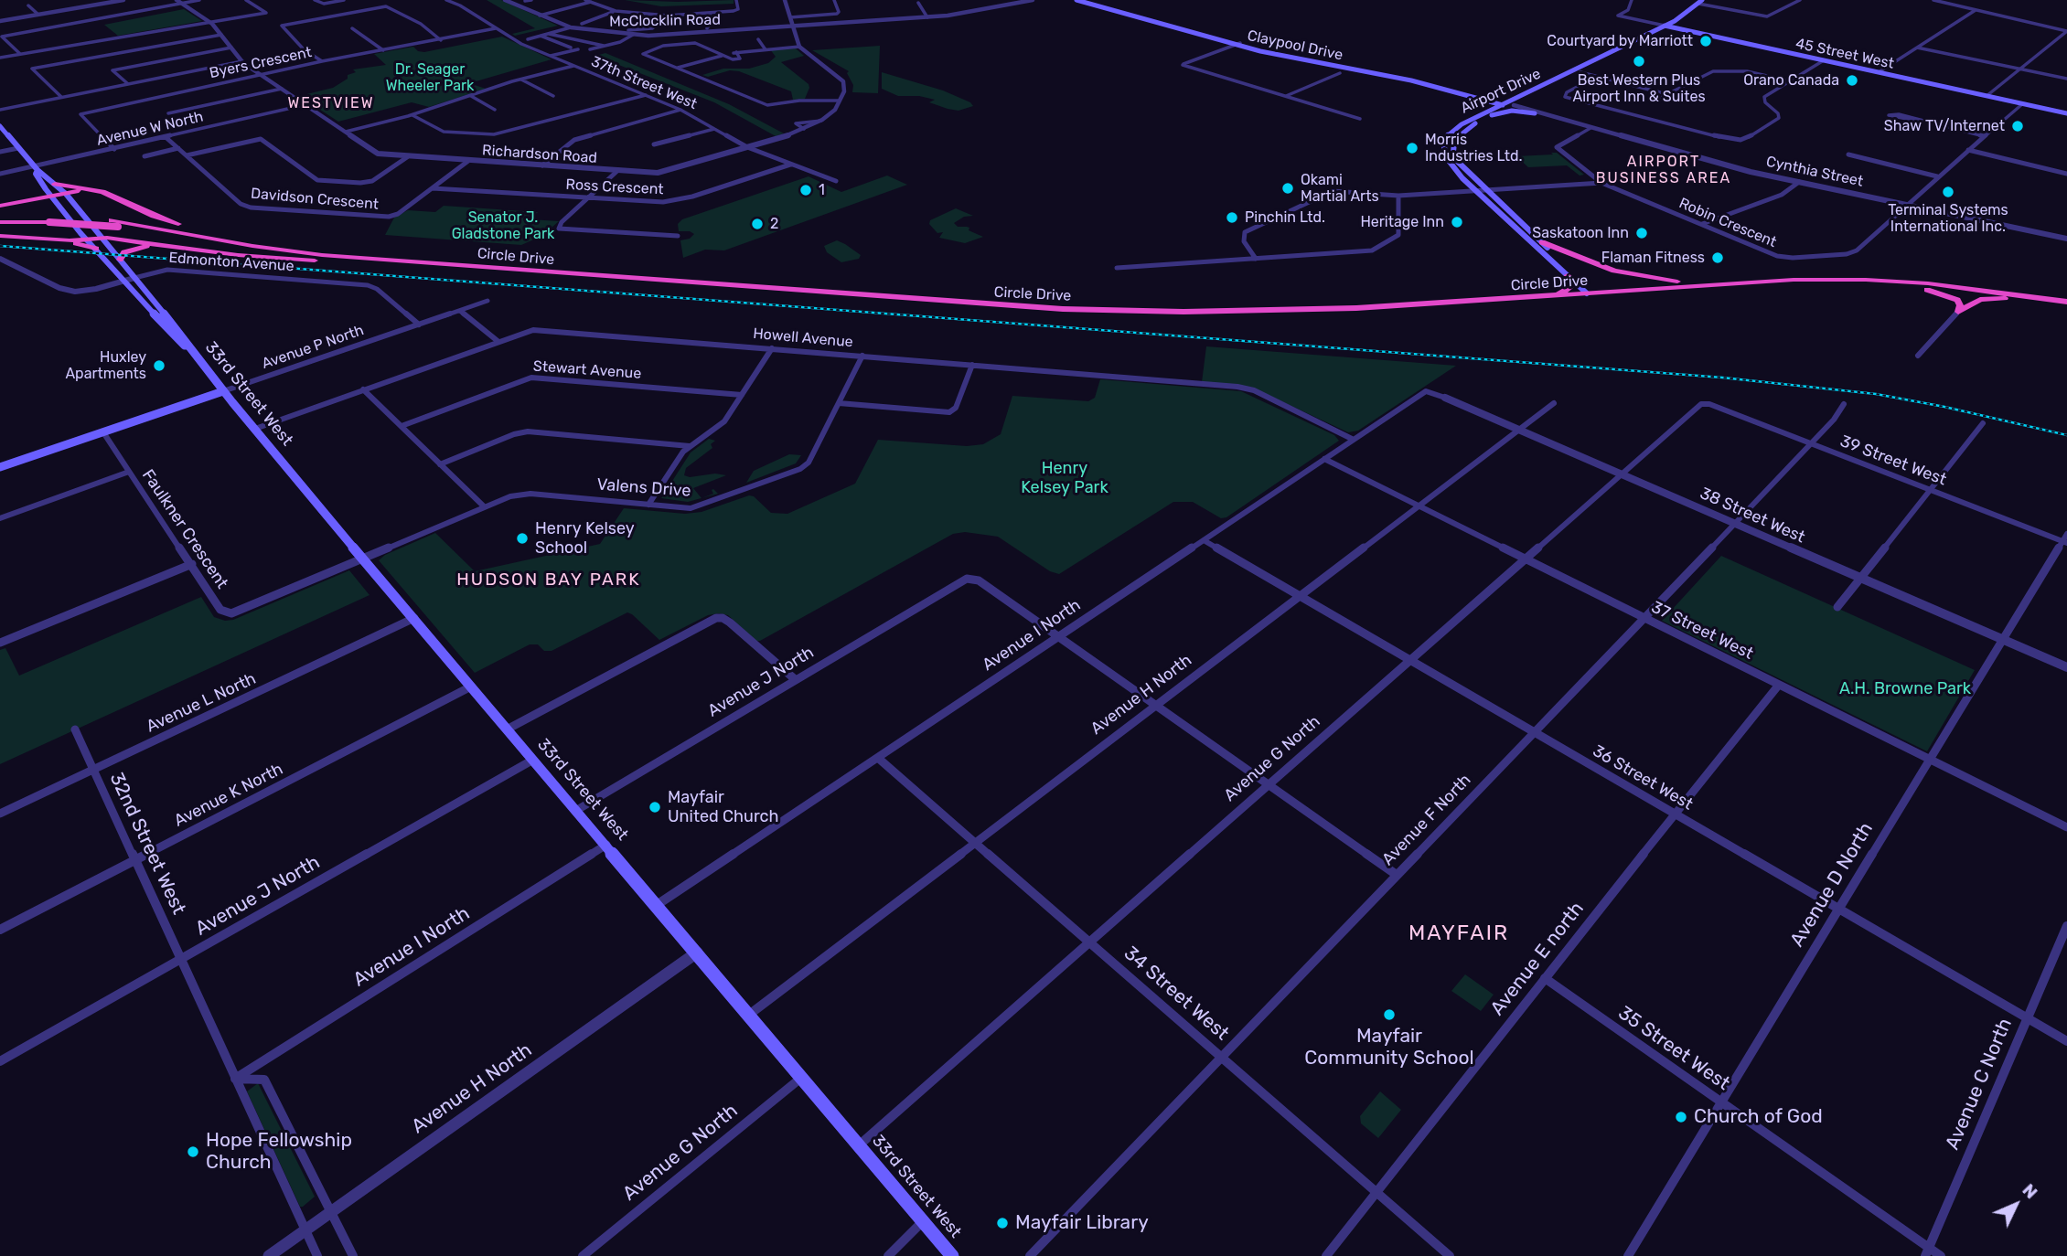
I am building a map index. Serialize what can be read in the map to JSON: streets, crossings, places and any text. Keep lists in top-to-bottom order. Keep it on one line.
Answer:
{"streets":{"highway":["Circle Drive"],"main road":["Claypool Drive","45 Street West","Airport Drive","Avenue P North","33rd Street West"],"street":["McClocklin Road","Byers Crescent","37th Street West","Avenue W North","Richardson Road","Cynthia Street","Ross Crescent","Davidson Crescent","Robin Crescent","Edmonton Avenue","Howell Avenue","Stewart Avenue","39 Street West","Valens Drive","38 Street West","Faulkner Crescent","37 Street West","Avenue I North","Avenue J North","Avenue H North","Avenue L North","Avenue G North","36 Street West","Avenue K North","Avenue F North","32nd Street West","Avenue D North","Avenue E north","34 Street West","35 Street West","Avenue C North"]},"crossings":[["Claypool Drive","Airport Drive"],["Claypool Drive","Cynthia Street"],["45 Street West","Airport Drive"],["45 Street West","Robin Crescent"],["Byers Crescent","37th Street West"],["Byers Crescent","Avenue W North"],["Byers Crescent","Richardson Road"],["37th Street West","Richardson Road"],["37th Street West","Ross Crescent"],["Airport Drive","Cynthia Street"],["Airport Drive","Robin Crescent"],["Airport Drive","Circle Drive"],["Avenue W North","Richardson Road"],["Avenue W North","Davidson Crescent"],["Avenue W North","33rd Street West"],["Richardson Road","Davidson Crescent"],["Cynthia Street","Robin Crescent"],["Ross Crescent","Davidson Crescent"],["Edmonton Avenue","Avenue P North"],["Edmonton Avenue","33rd Street West"],["Howell Avenue","33rd Street West"],["Howell Avenue","Valens Drive"],["Howell Avenue","Avenue I North"],["Avenue P North","33rd Street West"],["Avenue P North","Faulkner Crescent"],["33rd Street West","Valens Drive"],["33rd Street West","Faulkner Crescent"],["33rd Street West","Avenue I North"],["33rd Street West","Avenue J North"],["33rd Street West","Avenue H North"],["33rd Street West","Avenue L North"],["33rd Street West","Avenue G North"],["33rd Street West","Avenue K North"],["39 Street West","Avenue G North"],["39 Street West","Avenue F North"],["39 Street West","Avenue D North"],["Valens Drive","Faulkner Crescent"],["38 Street West","Avenue I North"],["38 Street West","Avenue H North"],["38 Street West","Avenue G North"],["38 Street West","Avenue F North"],["38 Street West","Avenue D North"],["37 Street West","Avenue I North"],["37 Street West","Avenue H North"],["37 Street West","Avenue G North"],["37 Street West","Avenue F North"],["37 Street West","Avenue D North"],["37 Street West","Avenue E north"],["Avenue I North","Avenue J North"],["Avenue I North","36 Street West"],["Avenue I North","32nd Street West"],["Avenue I North","34 Street West"],["Avenue J North","32nd Street West"],["Avenue H North","36 Street West"],["Avenue H North","32nd Street West"],["Avenue H North","34 Street West"],["Avenue L North","32nd Street West"],["Avenue G North","36 Street West"],["Avenue G North","34 Street West"],["36 Street West","Avenue F North"],["36 Street West","Avenue D North"],["36 Street West","Avenue E north"],["36 Street West","Avenue C North"],["Avenue K North","32nd Street West"],["Avenue F North","34 Street West"],["Avenue D North","35 Street West"],["Avenue E north","34 Street West"],["Avenue E north","35 Street West"],["35 Street West","Avenue C North"]],"districts":["WESTVIEW","AIRPORT BUSINESS AREA","HUDSON BAY PARK","MAYFAIR"],"parks":["Dr. Seager Wheeler Park","Senator J. Gladstone Park","Henry Kelsey Park","A.H. Browne Park"],"places":["Courtyard by Marriott","Best Western Plus Airport Inn & Suites","Orano Canada","Shaw TV/Internet","Morris Industries Ltd.","Okami Martial Arts","1","Terminal Systems International Inc.","Pinchin Ltd.","Heritage Inn","2","Saskatoon Inn","Flaman Fitness","Huxley Apartments","Henry Kelsey School","Mayfair United Church","Mayfair Community School","Church of God","Hope Fellowship Church","Mayfair Library"],"north":"top right"}
